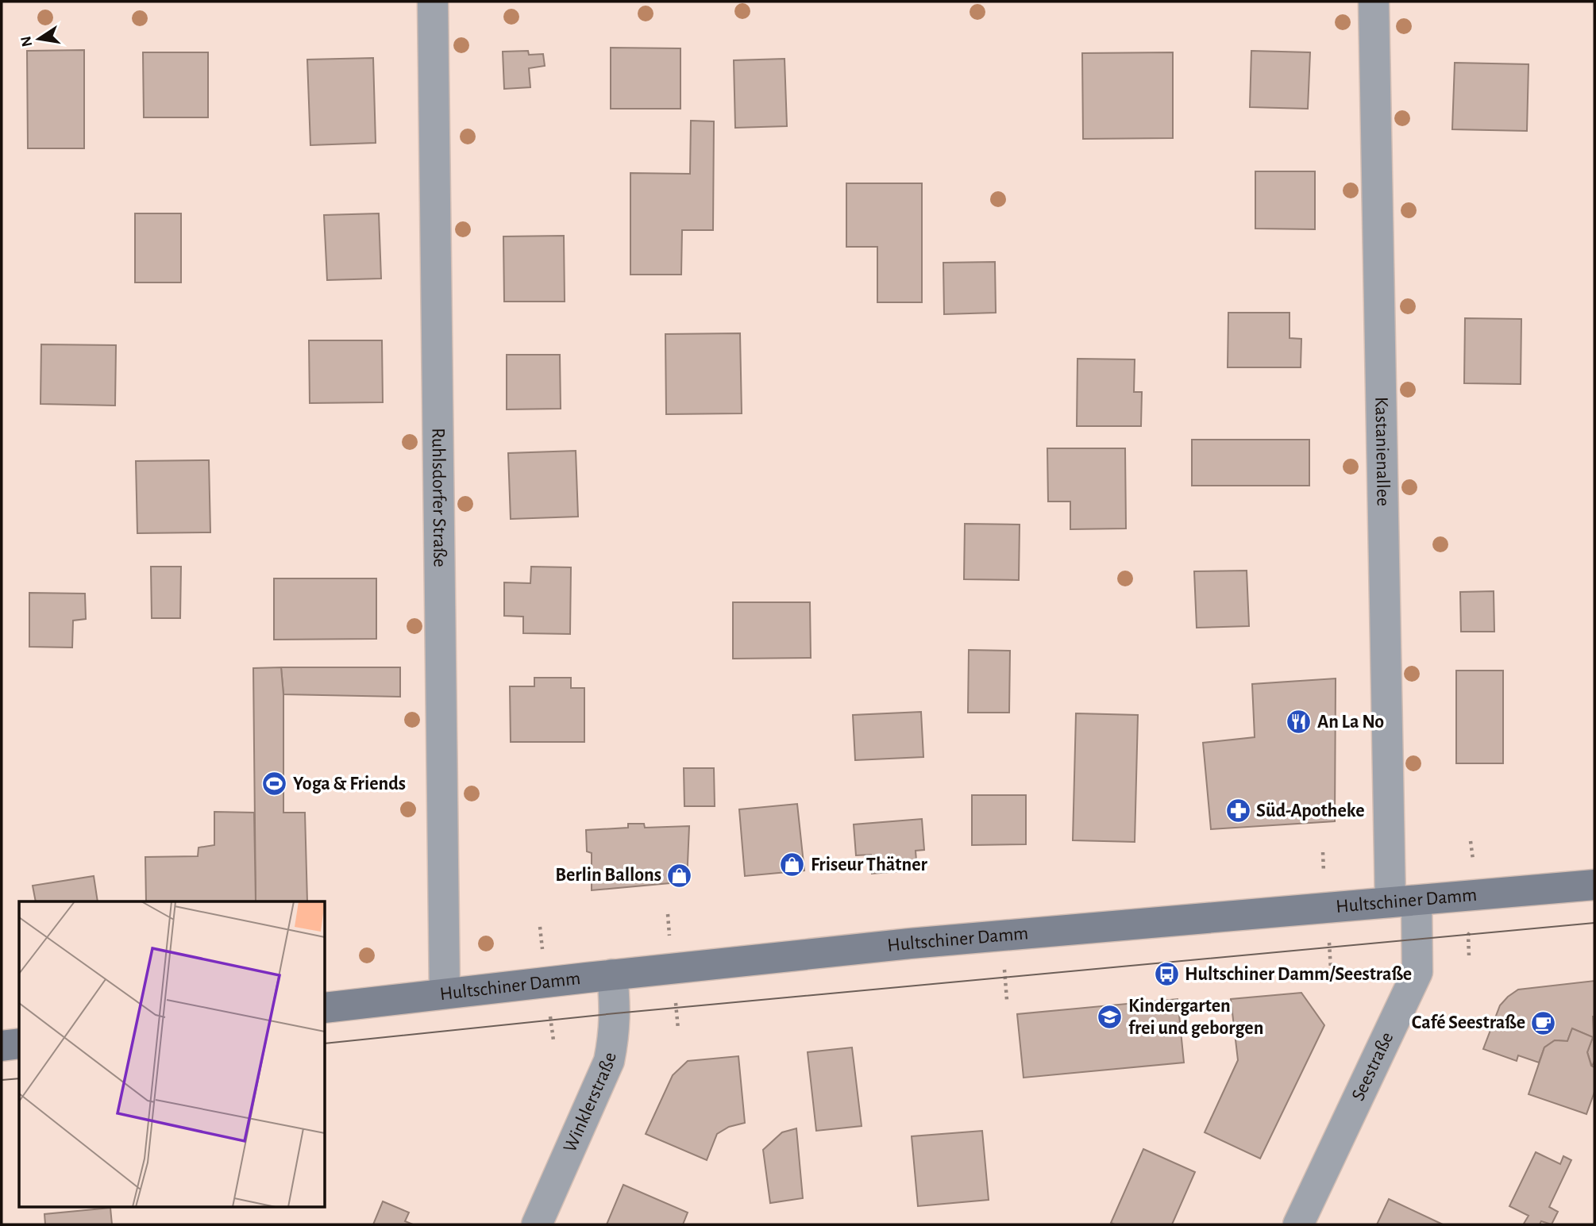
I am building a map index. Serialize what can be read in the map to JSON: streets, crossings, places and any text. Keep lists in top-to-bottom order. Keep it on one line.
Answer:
{"streets":{"main road":["Hultschiner Damm"],"street":["Kastanienallee","Ruhlsdorfer Straße","Seestraße","Winklerstraße"]},"crossings":[["Kastanienallee","Hultschiner Damm"],["Kastanienallee","Seestraße"],["Ruhlsdorfer Straße","Hultschiner Damm"],["Hultschiner Damm","Seestraße"],["Hultschiner Damm","Winklerstraße"]],"places":{"restaurant":["An La No"],"sports":["Yoga & Friends"],"pharmacy":["Süd-Apotheke"],"shop":["Friseur Thätner","Berlin Ballons"],"bus stop":["Hultschiner Damm/Seestraße"],"school or university":["Kindergarten frei und geborgen"],"cafe":["Café Seestraße"]},"north":"left"}
